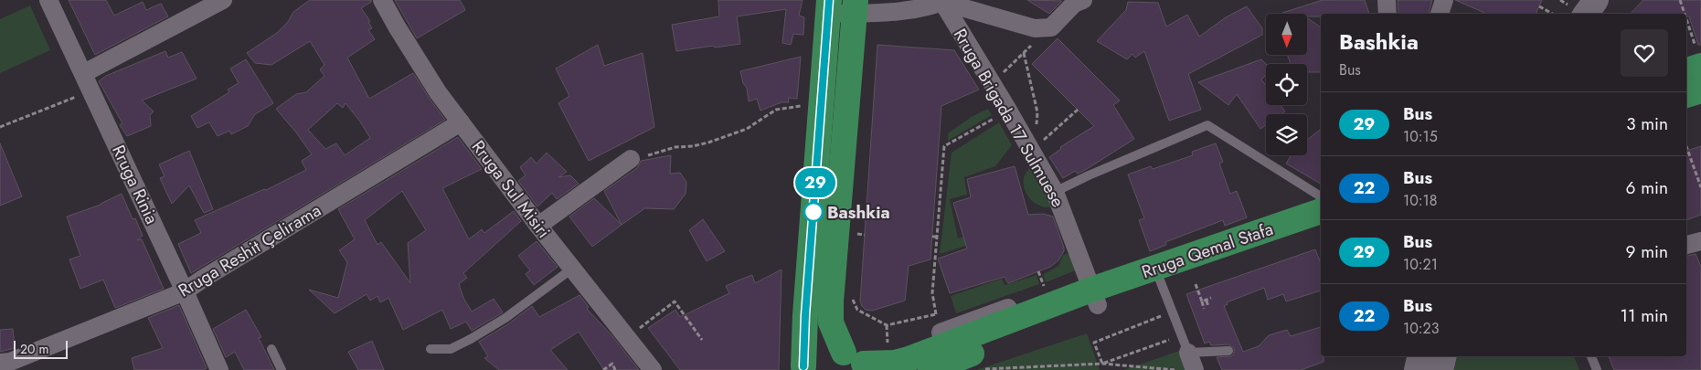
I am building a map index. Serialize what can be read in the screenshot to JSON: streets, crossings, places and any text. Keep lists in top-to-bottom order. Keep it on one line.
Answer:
{"streets":{"main road":["Rruga Qemal Stafa"],"street":["Rruga Brigada 17 Sulmuese","Rruga Rinia","Rruga Sul Misiri","Rruga Reshit Çelirama"]},"crossings":[["Rruga Brigada 17 Sulmuese","Rruga Qemal Stafa"],["Rruga Rinia","Rruga Reshit Çelirama"],["Rruga Sul Misiri","Rruga Reshit Çelirama"]],"places":["Bashkia"],"lines":["bus line 29"],"scale_bar":"20 m","north":"bottom","page":{"on_map":"29","heading":["Bashkia","Bus"],"list":[{"mark":"29","name":"Bus","note":"10:15","value":"3 min"},{"mark":"22","name":"Bus","note":"10:18","value":"6 min"},{"mark":"29","name":"Bus","note":"10:21","value":"9 min"},{"mark":"22","name":"Bus","note":"10:23","value":"11 min"}],"scale":"20 m"}}
